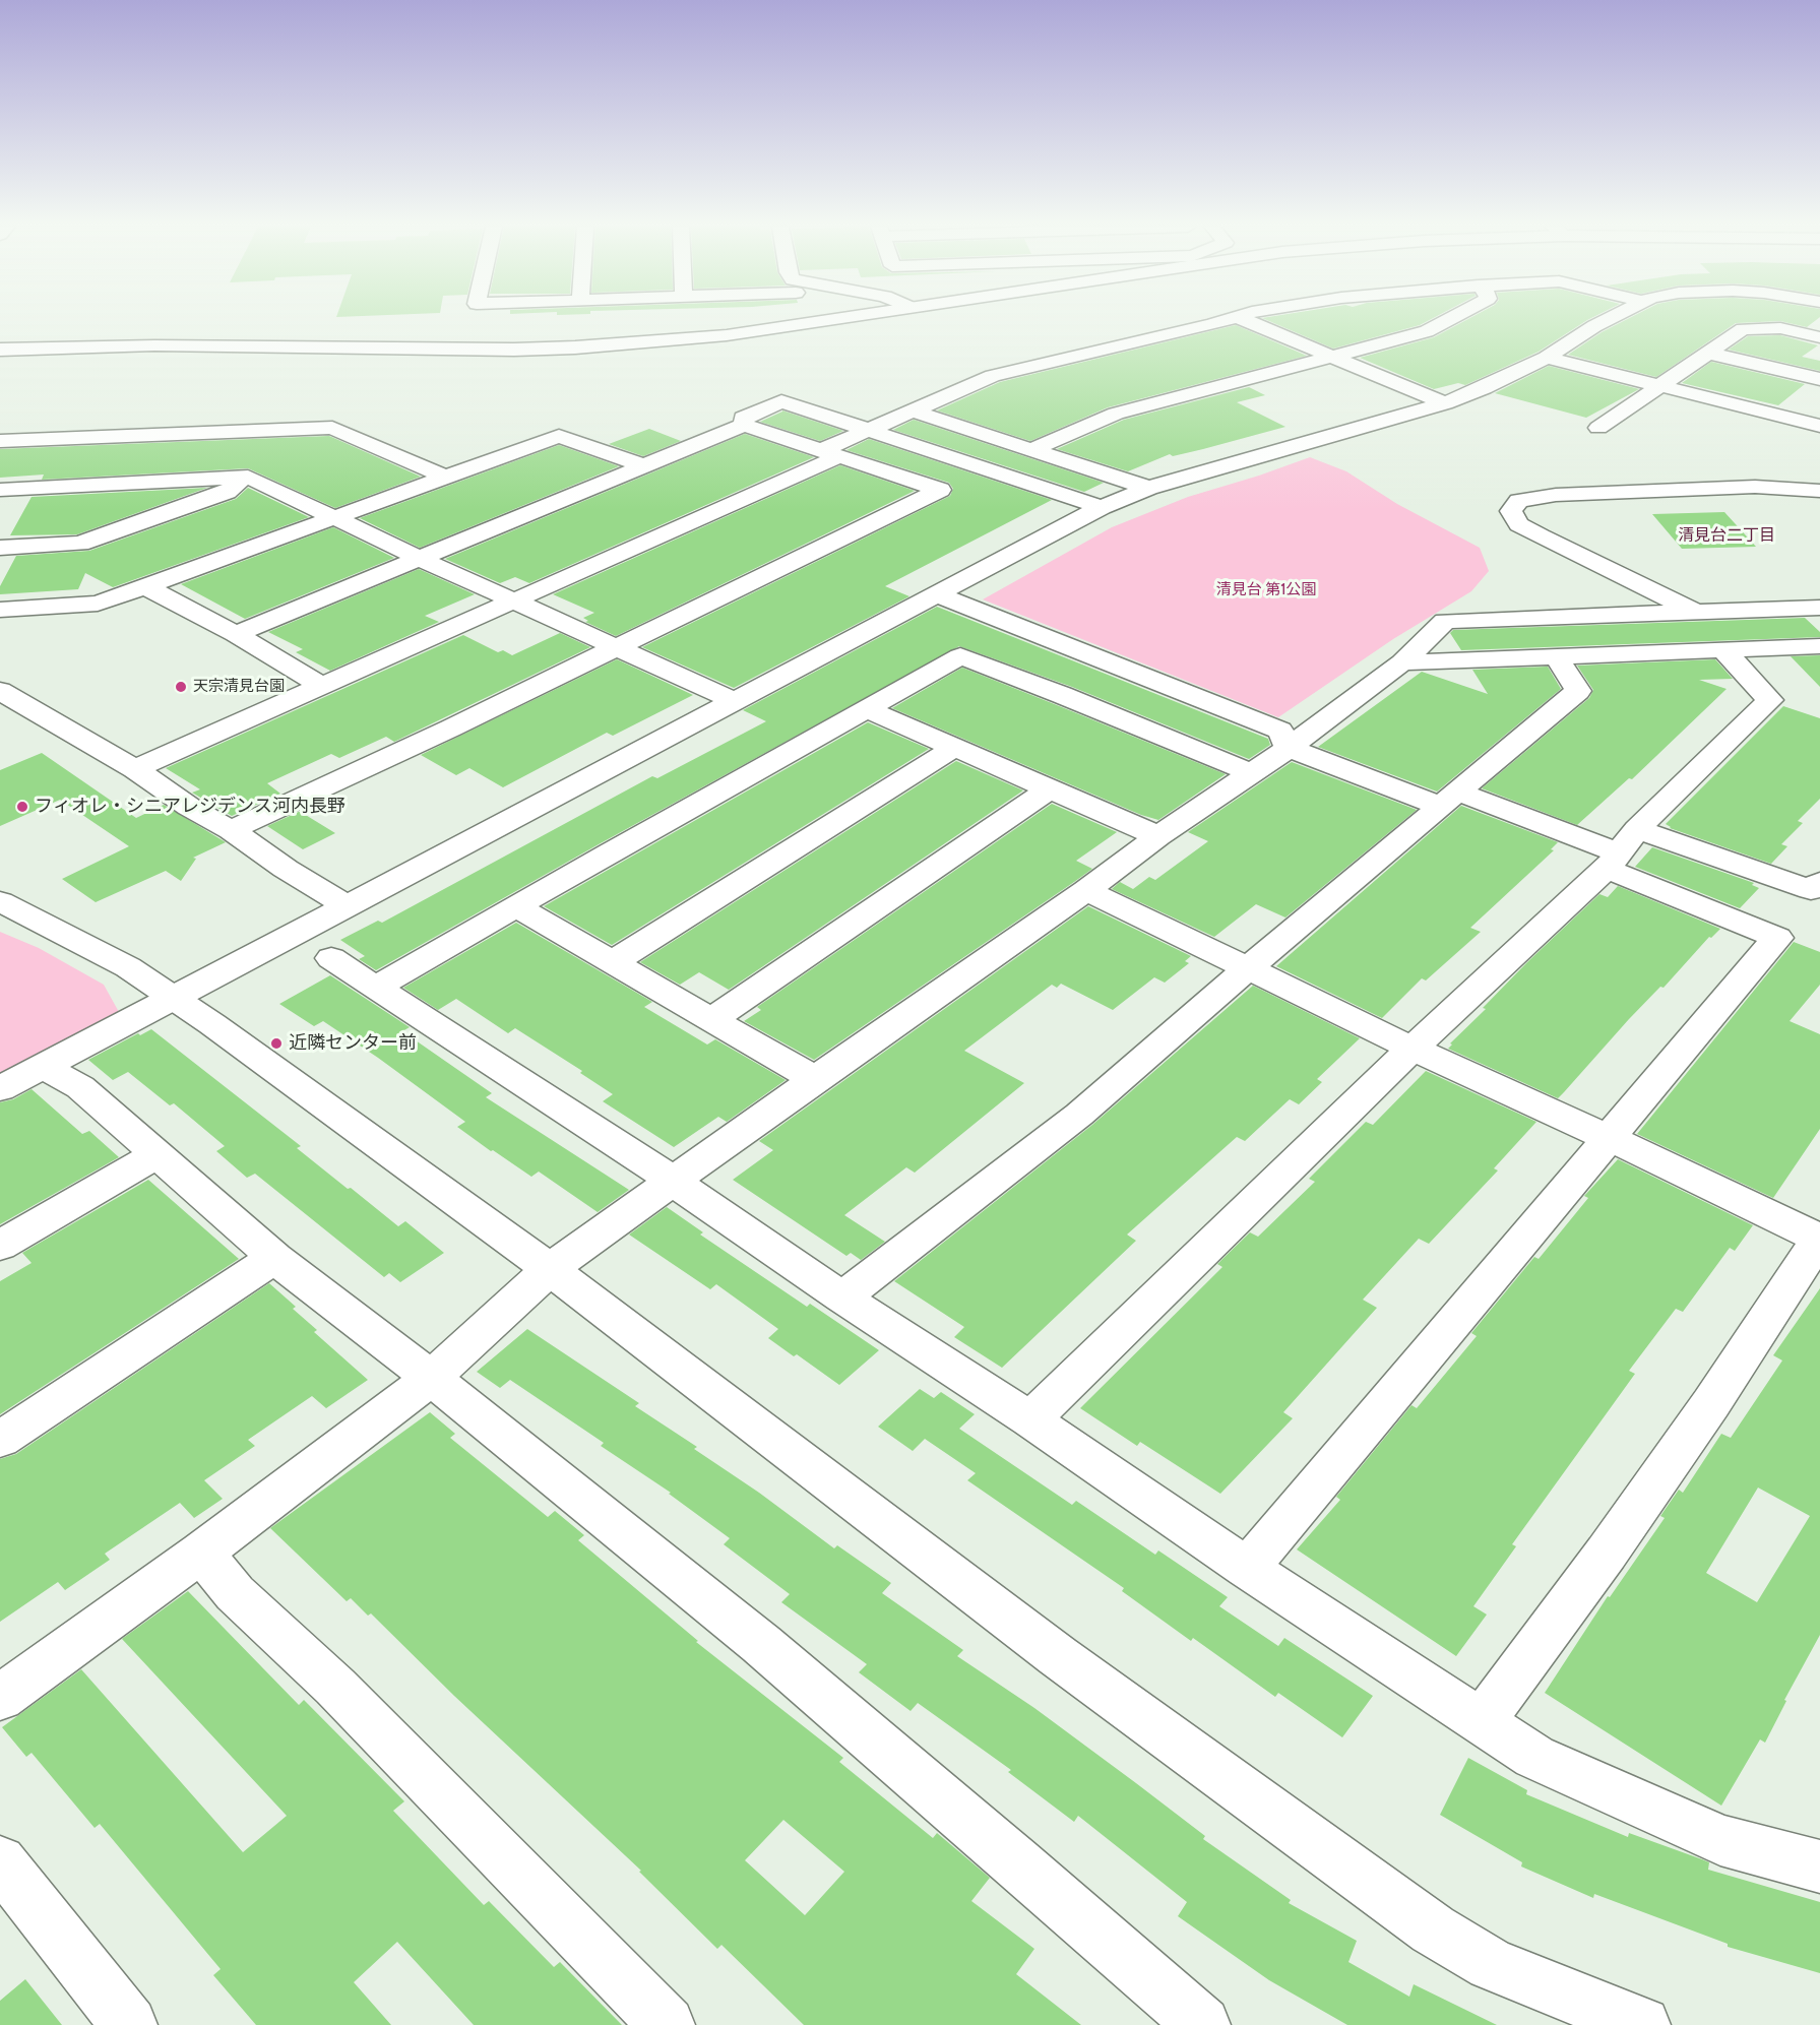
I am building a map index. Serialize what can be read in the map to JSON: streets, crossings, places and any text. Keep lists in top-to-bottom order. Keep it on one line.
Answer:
{"districts":["清見台二丁目"],"parks":["清見台 第1公園"],"places":["天宗清見台園","フィオレ・シニアレジデンス河内長野","近隣センター前"]}
